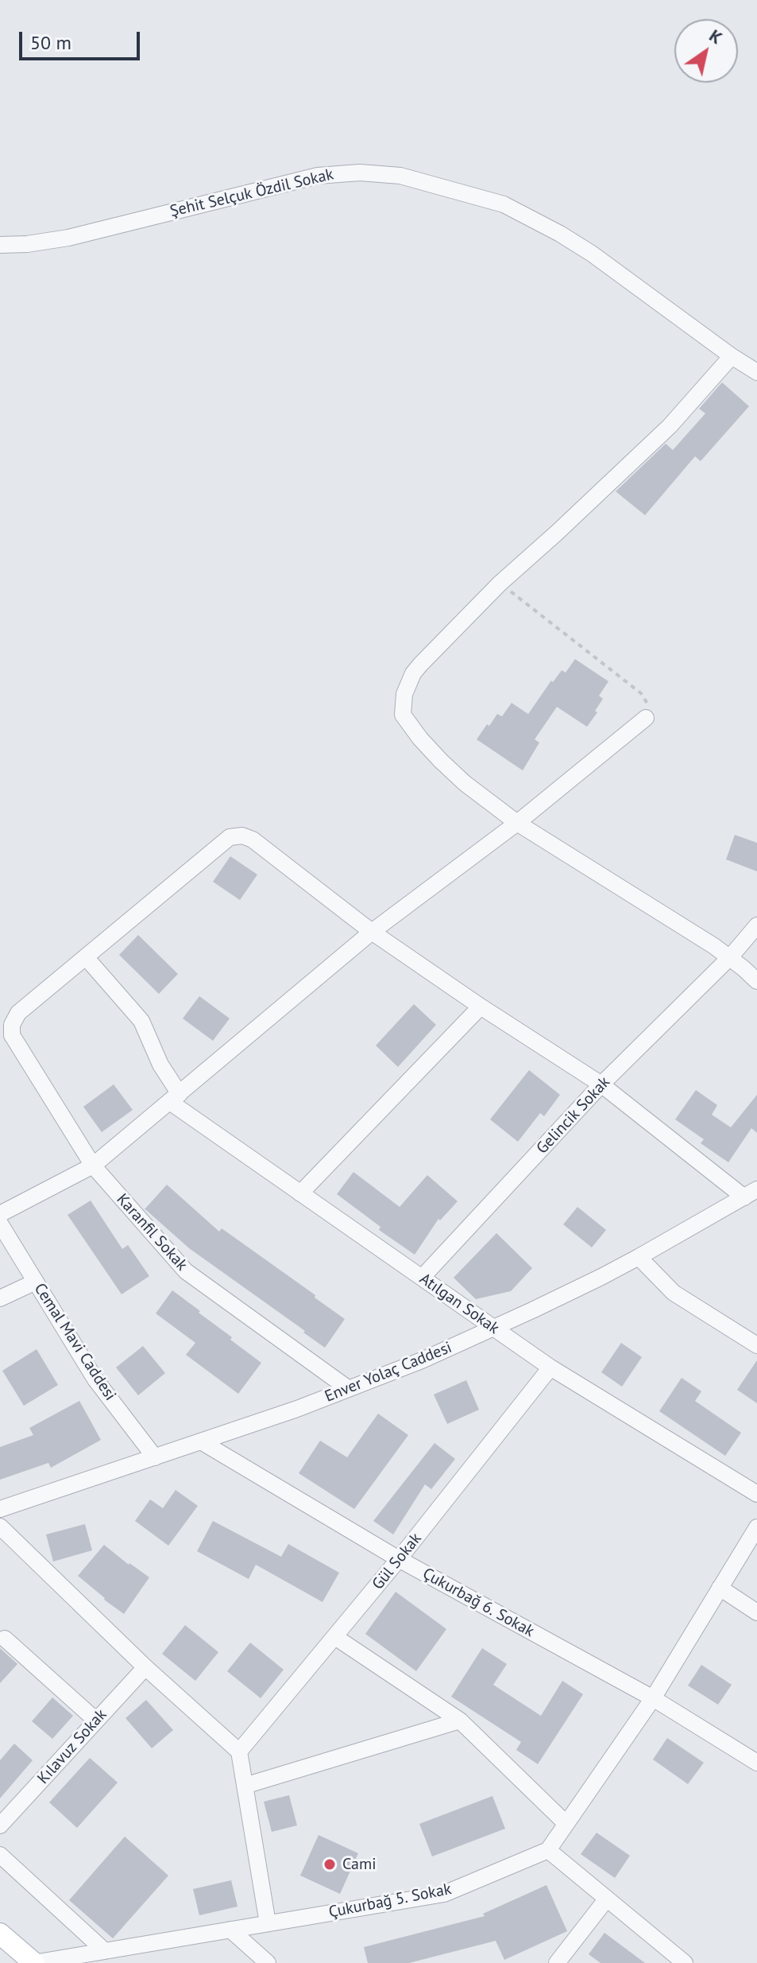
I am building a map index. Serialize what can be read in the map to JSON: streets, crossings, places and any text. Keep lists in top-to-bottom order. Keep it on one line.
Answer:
{"streets":{"street":["Şehit Selçuk Özdil Sokak","Gelincik Sokak","Karanfil Sokak","Atılgan Sokak","Cemal Mavi Caddesi","Enver Yolaç Caddesi","Gül Sokak","Çukurbağ 6. Sokak","Kılavuz Sokak","Çukurbağ 5. Sokak"]},"crossings":[["Gelincik Sokak","Atılgan Sokak"],["Karanfil Sokak","Enver Yolaç Caddesi"],["Atılgan Sokak","Enver Yolaç Caddesi"],["Atılgan Sokak","Gül Sokak"],["Cemal Mavi Caddesi","Enver Yolaç Caddesi"],["Enver Yolaç Caddesi","Çukurbağ 6. Sokak"],["Gül Sokak","Çukurbağ 6. Sokak"]],"places":["Cami"],"scale_bar":"50 m","north":"top right"}
